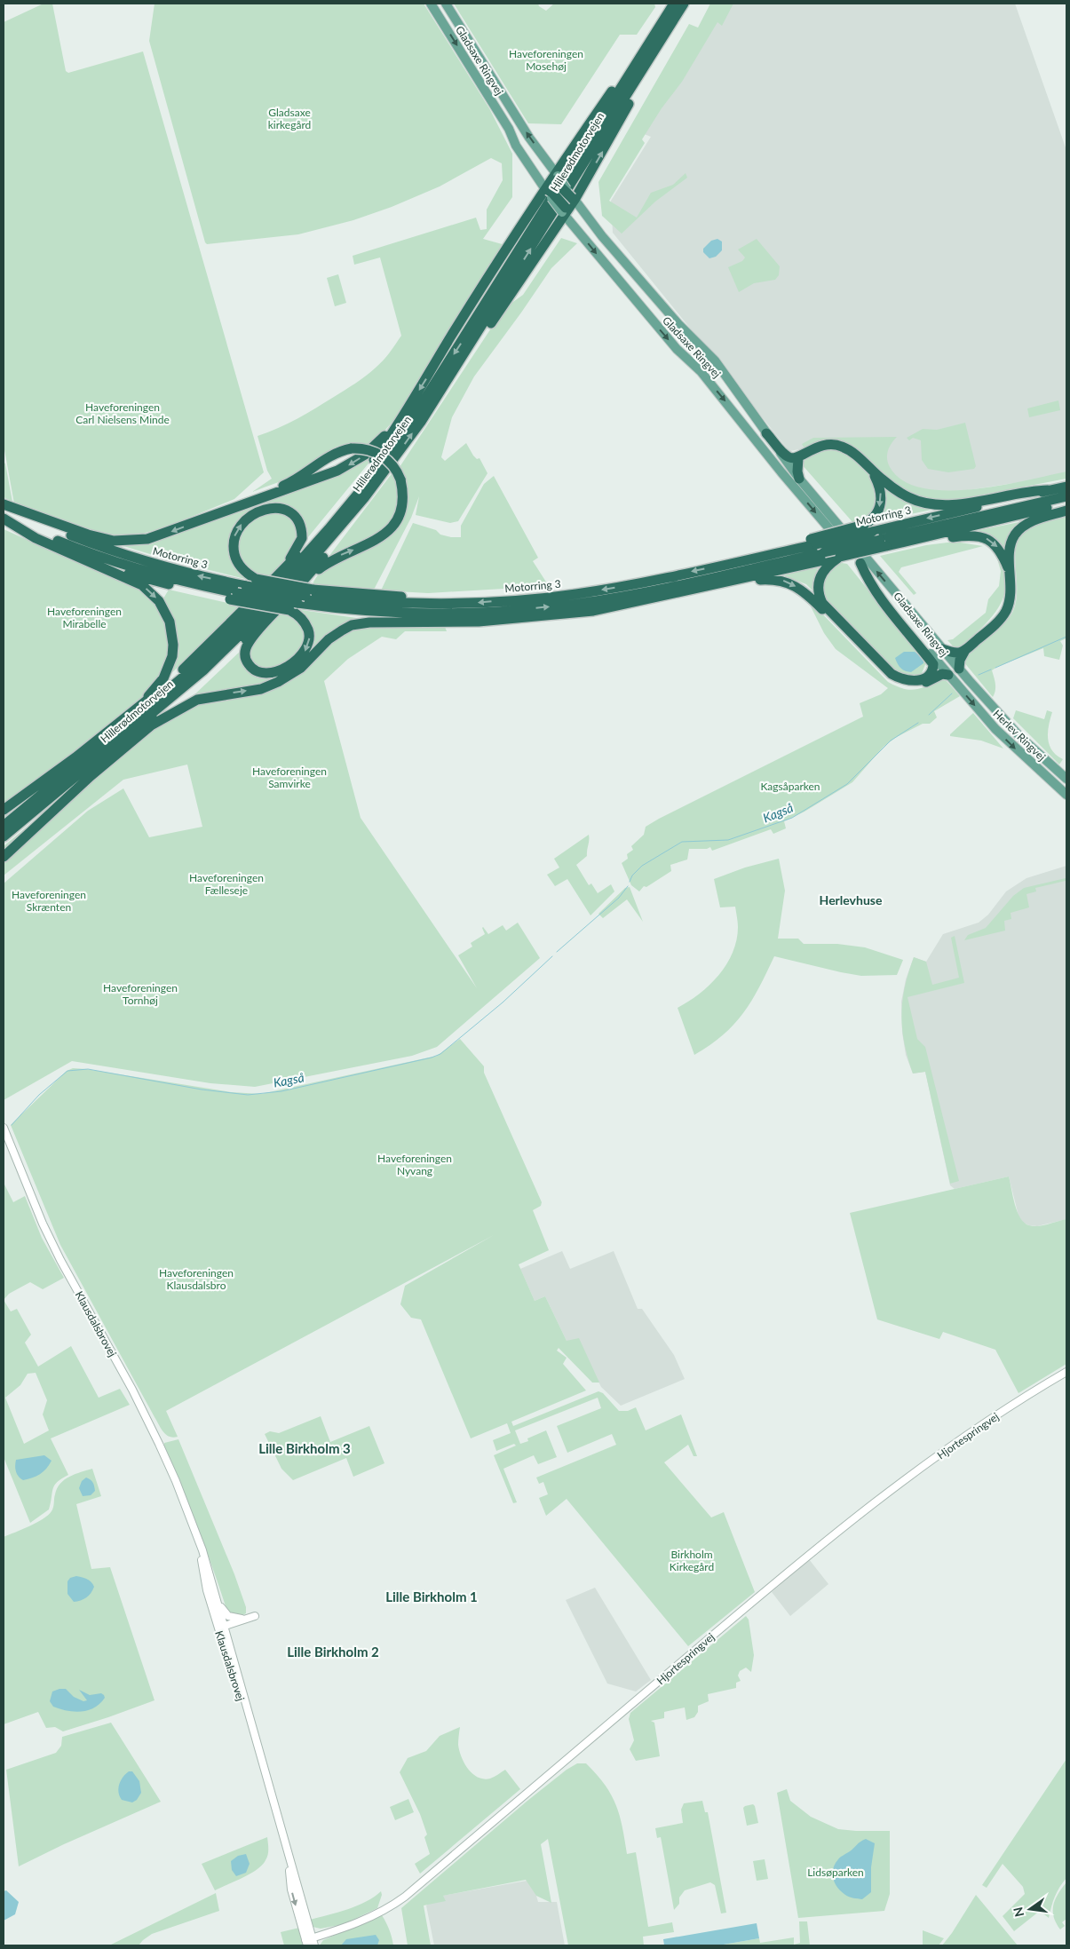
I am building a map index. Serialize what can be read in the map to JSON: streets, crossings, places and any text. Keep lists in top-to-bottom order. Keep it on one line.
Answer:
{"streets":{"highway":["Hillerødmotorvejen","Motorring 3"],"main road":["Gladsaxe Ringvej","Herlev Ringvej"],"street":["Klausdalsbrovej","Hjortespringvej"]},"crossings":[["Gladsaxe Ringvej","Herlev Ringvej"],["Klausdalsbrovej","Hjortespringvej"]],"districts":["Herlevhuse","Lille Birkholm 3","Lille Birkholm 1","Lille Birkholm 2"],"water":["Kagså"],"parks":["Haveforeningen Mosehøj","Gladsaxe kirkegård","Haveforeningen Carl Nielsens Minde","Haveforeningen Mirabelle","Haveforeningen Samvirke","Kagsåparken","Haveforeningen Fælleseje","Haveforeningen Skrænten","Haveforeningen Tornhøj","Haveforeningen Nyvang","Haveforeningen Klausdalsbro","Birkholm Kirkegård","Lidsøparken"],"north":"left"}
